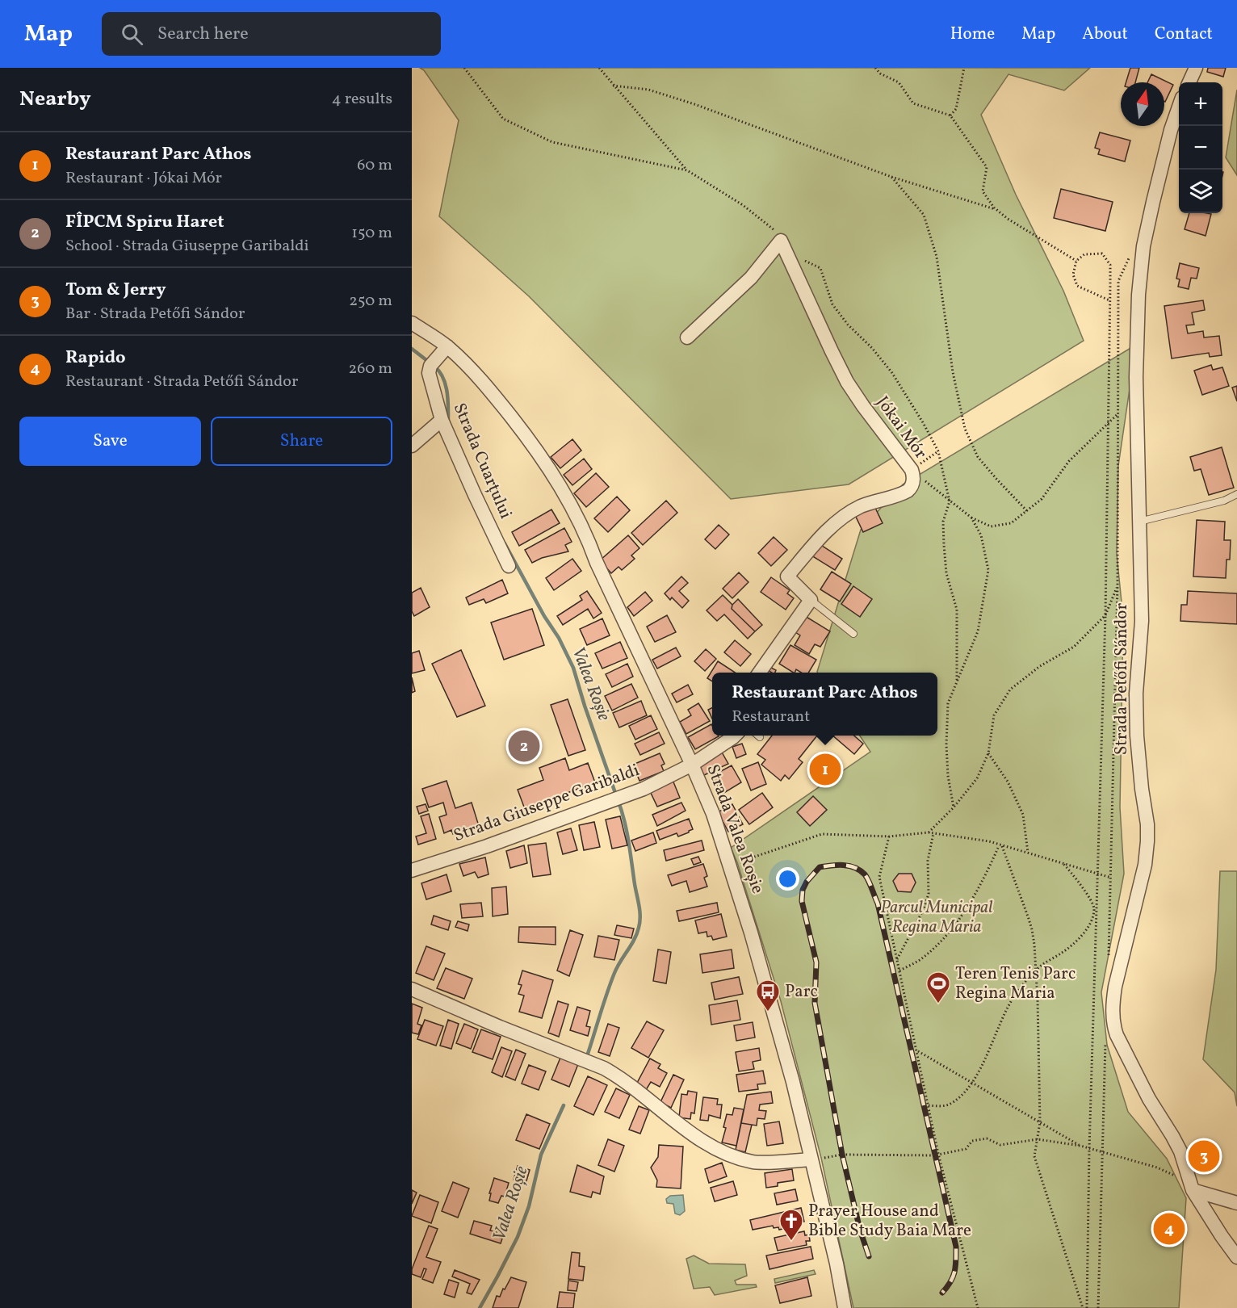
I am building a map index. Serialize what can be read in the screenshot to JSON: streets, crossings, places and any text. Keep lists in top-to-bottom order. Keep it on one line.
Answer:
{"streets":{"street":["Jókai Mór","Strada Cuarțului","Strada Petőfi Sándor","Strada Giuseppe Garibaldi","Strada Valea Roșie"]},"crossings":[["Strada Cuarțului","Strada Valea Roșie"],["Strada Giuseppe Garibaldi","Strada Valea Roșie"]],"water":["Valea Roșie"],"parks":["Parcul Municipal Regina Maria"],"places":{"sports":["Teren Tenis Parc Regina Maria"],"bus stop":["Parc"],"church":["Prayer House and Bible Study Baia Mare"]},"north":"top","page":{"header":"Map","search":"Search here","nav":["Home","Map","About","Contact"],"heading":["Nearby","4 results"],"map_buttons":["+","−"],"list":[{"mark":"1","name":"Restaurant Parc Athos","note":"Restaurant · Jókai Mór","value":"60 m"},{"mark":"2","name":"FÎPCM Spiru Haret","note":"School · Strada Giuseppe Garibaldi","value":"150 m"},{"mark":"3","name":"Tom & Jerry","note":"Bar · Strada Petőfi Sándor","value":"250 m"},{"mark":"4","name":"Rapido","note":"Restaurant · Strada Petőfi Sándor","value":"260 m"}],"buttons":["Save","Share"],"popup":["Restaurant Parc Athos","Restaurant"],"pins":["2","1","3","4"]}}
